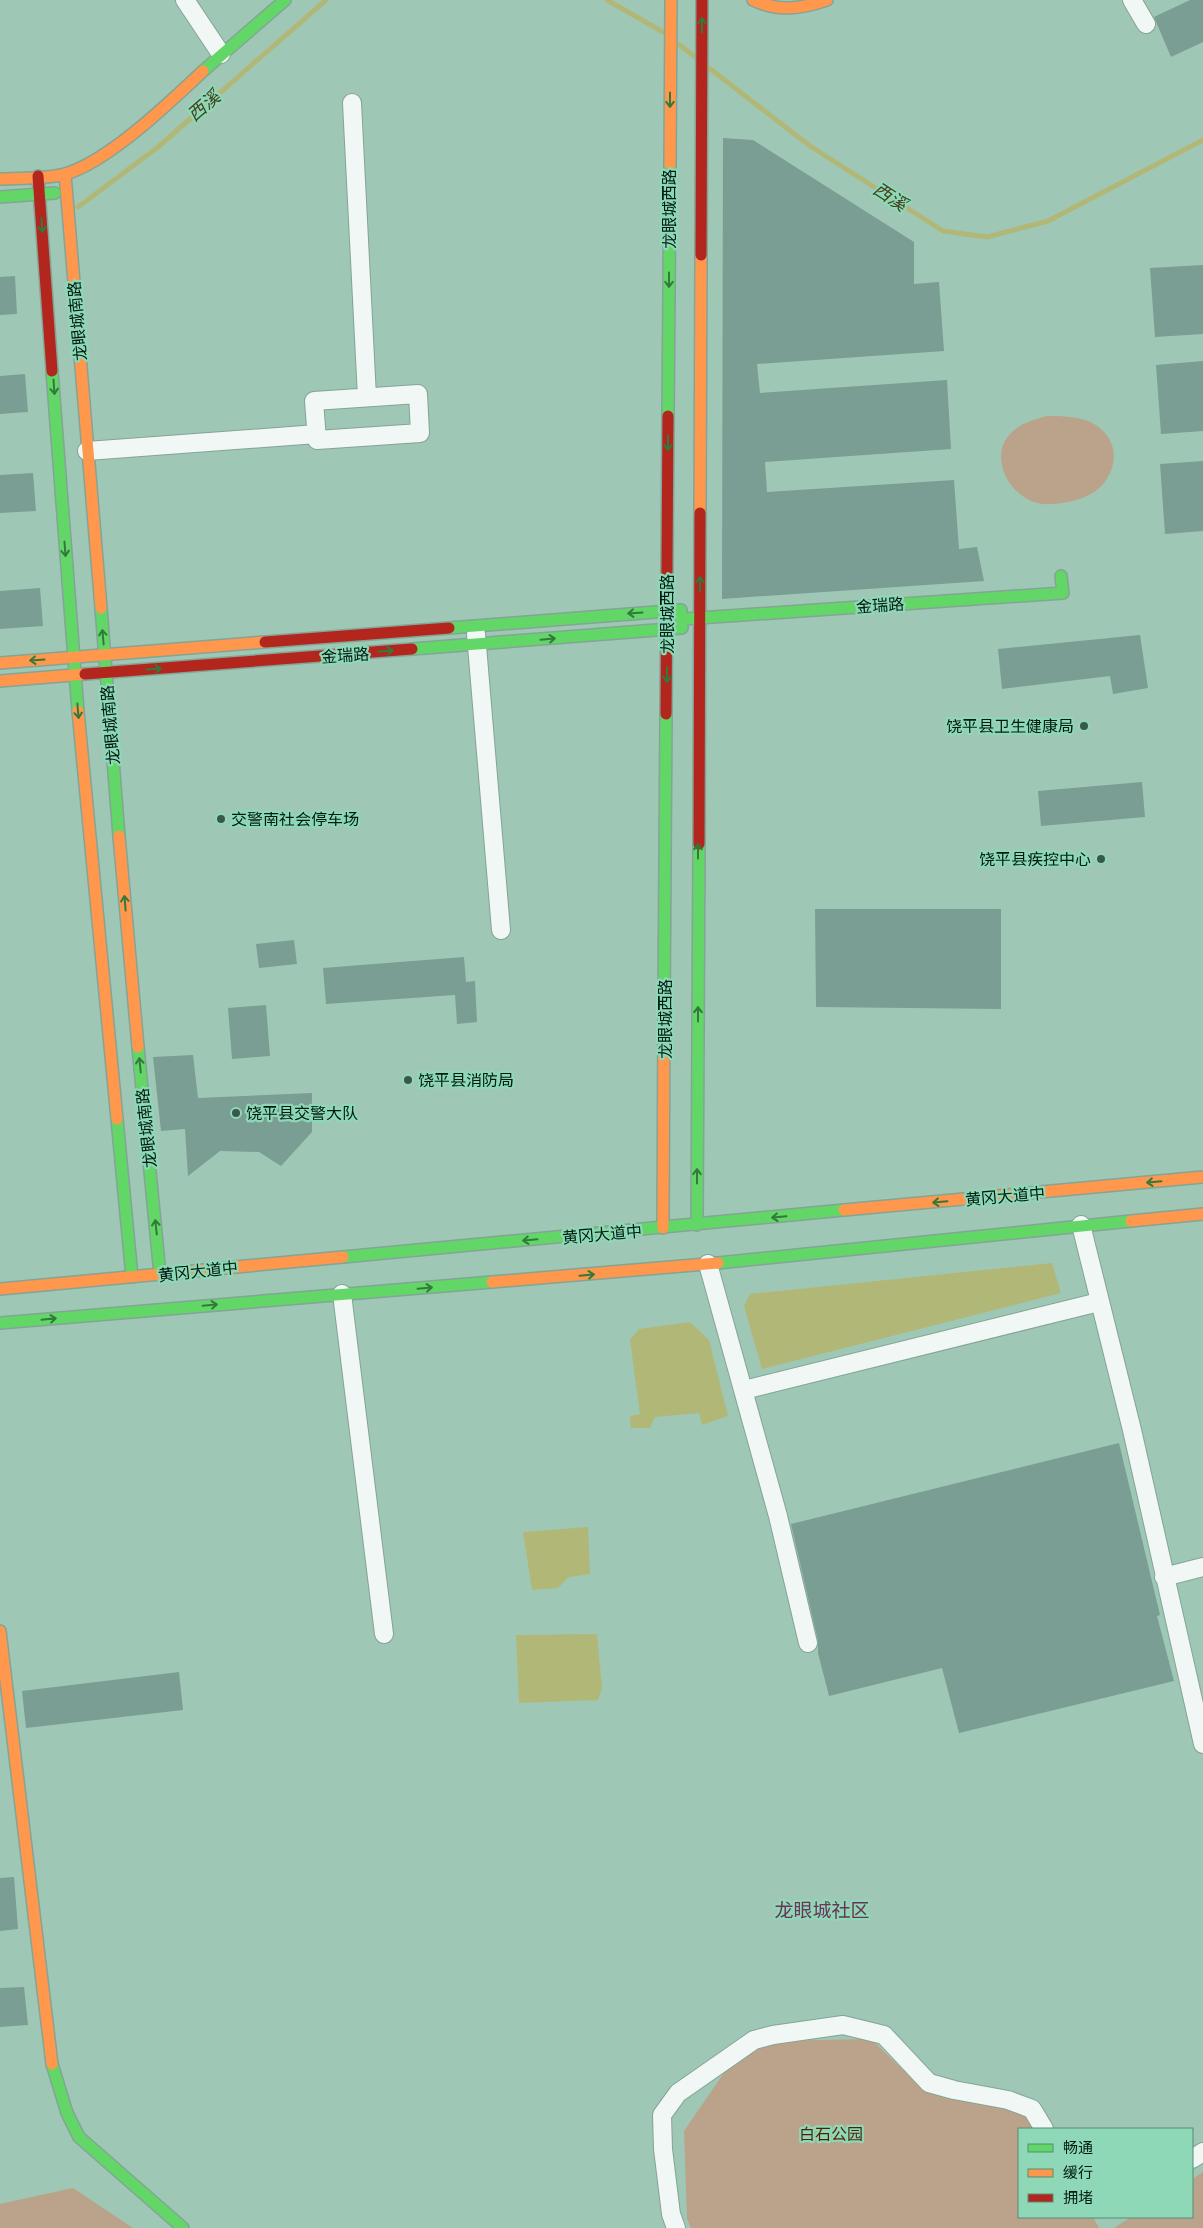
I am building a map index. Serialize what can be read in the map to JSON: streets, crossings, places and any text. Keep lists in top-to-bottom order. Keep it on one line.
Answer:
{"streets":{"main road":["龙眼城西路","龙眼城南路","金瑞路","黄冈大道中"]},"crossings":[["龙眼城西路","黄冈大道中"],["龙眼城南路","金瑞路"],["龙眼城南路","黄冈大道中"]],"districts":["龙眼城社区"],"water":["西溪"],"parks":["白石公园"],"places":["饶平县卫生健康局","交警南社会停车场","饶平县疾控中心","饶平县消防局","饶平县交警大队"],"legend":["畅通","缓行","拥堵"]}
